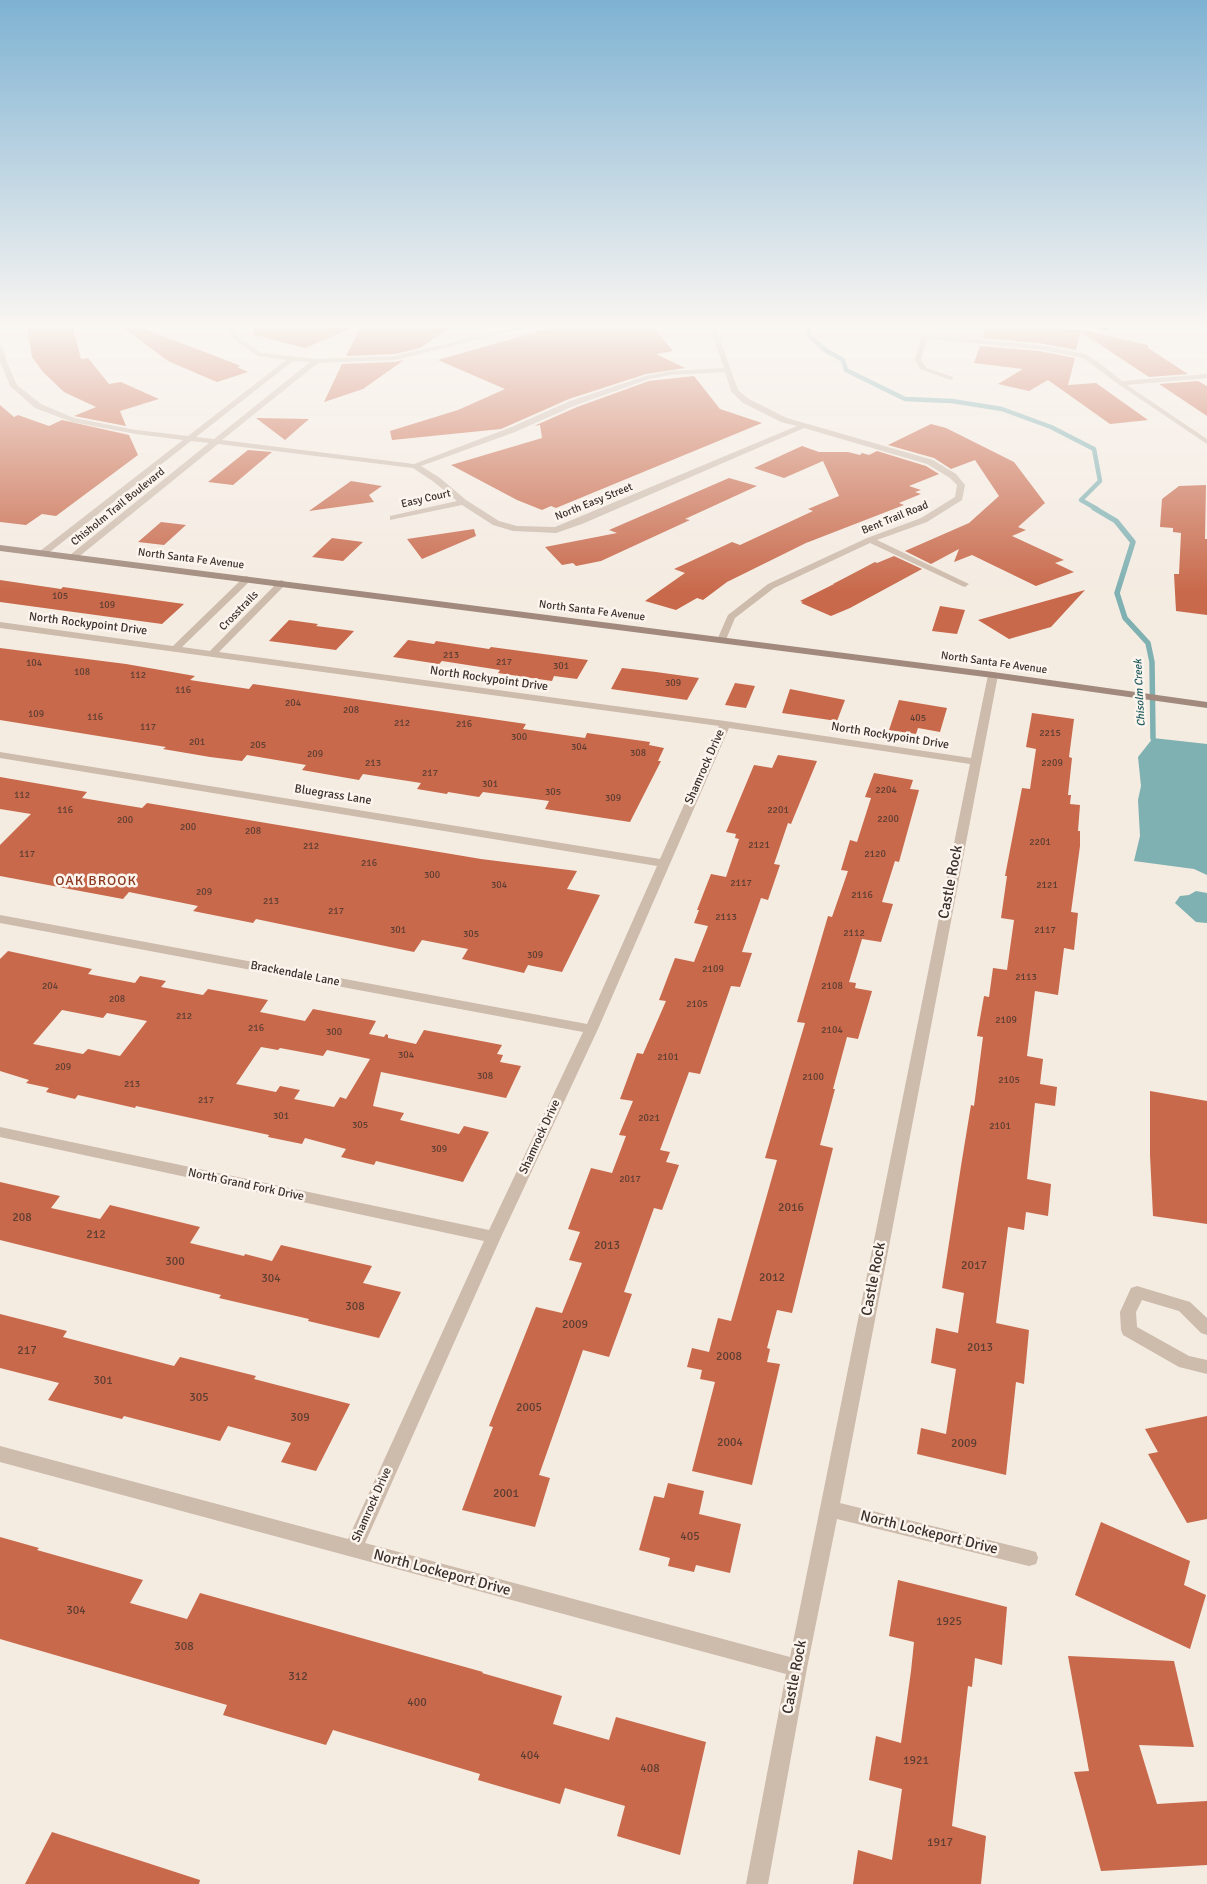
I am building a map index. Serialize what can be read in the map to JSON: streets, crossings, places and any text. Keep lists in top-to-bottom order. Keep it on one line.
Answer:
{"streets":{"main road":["North Santa Fe Avenue"],"street":["Easy Court","North Easy Street","Chisholm Trail Boulevard","Bent Trail Road","Crosstrails","North Rockypoint Drive","Shamrock Drive","Bluegrass Lane","Castle Rock","Brackendale Lane","North Grand Fork Drive","North Lockeport Drive"]},"crossings":[["Easy Court","North Easy Street"],["North Easy Street","Chisholm Trail Boulevard"],["North Easy Street","Bent Trail Road"],["Chisholm Trail Boulevard","North Santa Fe Avenue"],["Bent Trail Road","North Santa Fe Avenue"],["North Santa Fe Avenue","Crosstrails"],["North Santa Fe Avenue","Castle Rock"],["Crosstrails","North Rockypoint Drive"],["North Rockypoint Drive","Shamrock Drive"],["North Rockypoint Drive","Castle Rock"],["Shamrock Drive","Bluegrass Lane"],["Shamrock Drive","Brackendale Lane"],["Shamrock Drive","North Grand Fork Drive"],["Shamrock Drive","North Lockeport Drive"],["Castle Rock","North Lockeport Drive"]],"districts":["OAK BROOK"],"water":["Chisolm Creek"],"house_numbers":["105","109","213","217","104","301","108","112","309","116","204","208","109","116","405","212","216","117","2215","300","201","205","304","308","209","213","2209","217","301","2204","305","112","309","116","2201","2200","200","200","208","2201","2121","212","117","2120","216","300","2117","304","2121","209","2116","213","217","2113","301","2117","2112","305","309","2109","2113","204","2108","208","2105","212","2109","216","2104","300","304","2101","209","308","2100","2105","213","217","301","2021","305","2101","309","2017","2016","208","212","2013","300","2017","2012","304","308","2009","2013","217","2008","301","305","2005","309","2004","2009","2001","405","304","1925","308","312","400","404","1921","408","1917"]}
